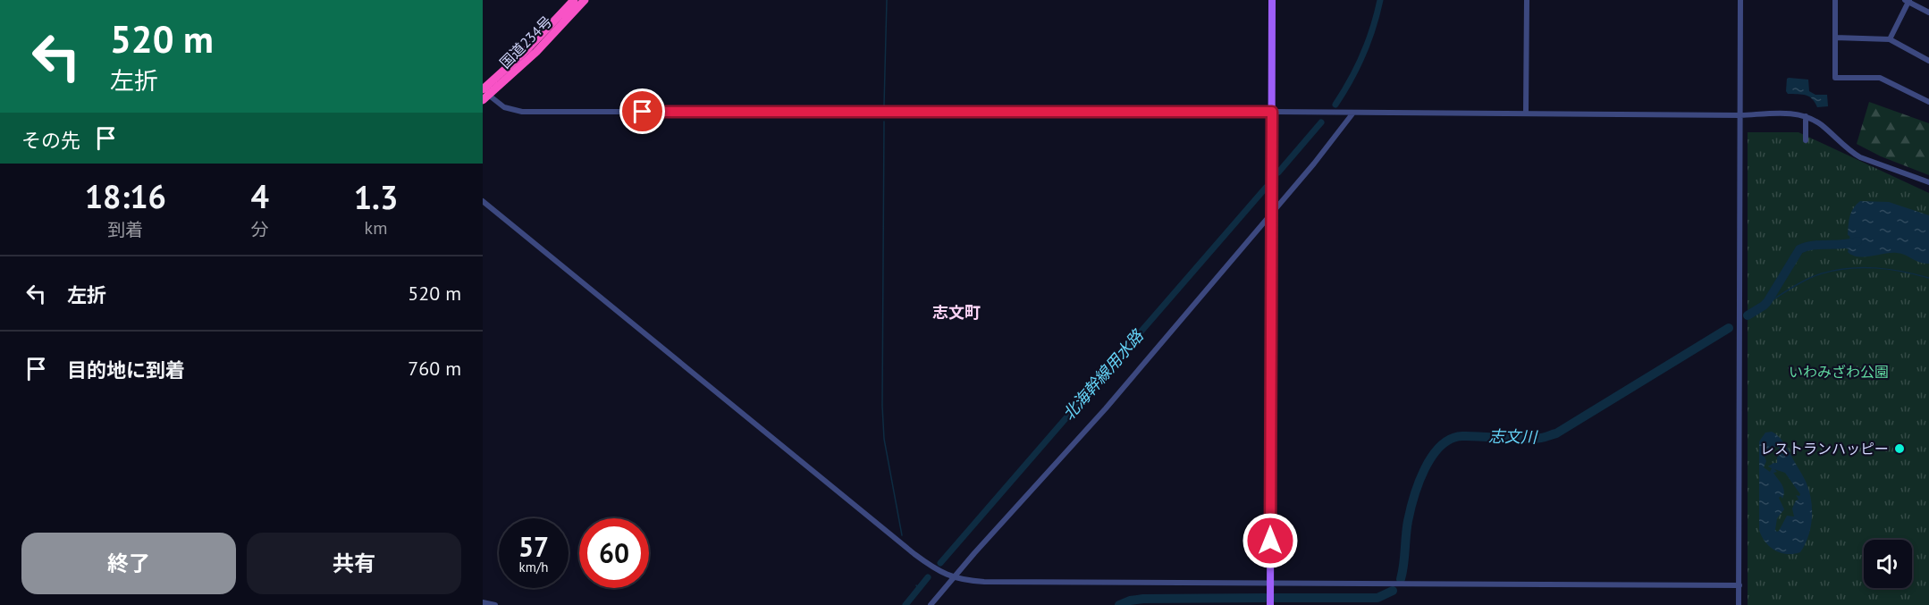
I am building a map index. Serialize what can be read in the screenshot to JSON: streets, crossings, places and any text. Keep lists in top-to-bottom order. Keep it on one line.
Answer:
{"streets":{"highway":["国道234号"]},"districts":["志文町"],"water":["北海幹線用水路","志文川"],"parks":["いわみざわ公園"],"places":["レストランハッピー"],"page":{"turn":["520 m","左折"],"then":"その先","eta":["18:16","到着","4","分","1.3","km"],"list":[{"name":"左折","value":"520 m"},{"name":"目的地に到着","value":"760 m"}],"speed":"57 km/h","limit":"60","buttons":["終了","共有"]}}
